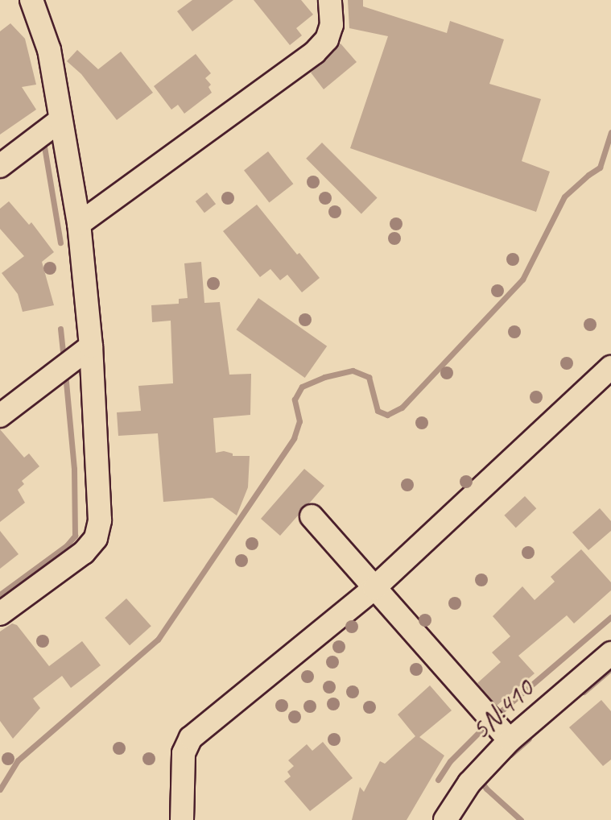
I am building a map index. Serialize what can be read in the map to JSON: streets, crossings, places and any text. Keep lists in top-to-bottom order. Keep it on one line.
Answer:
{"streets":{"street":["5N.410"]}}
